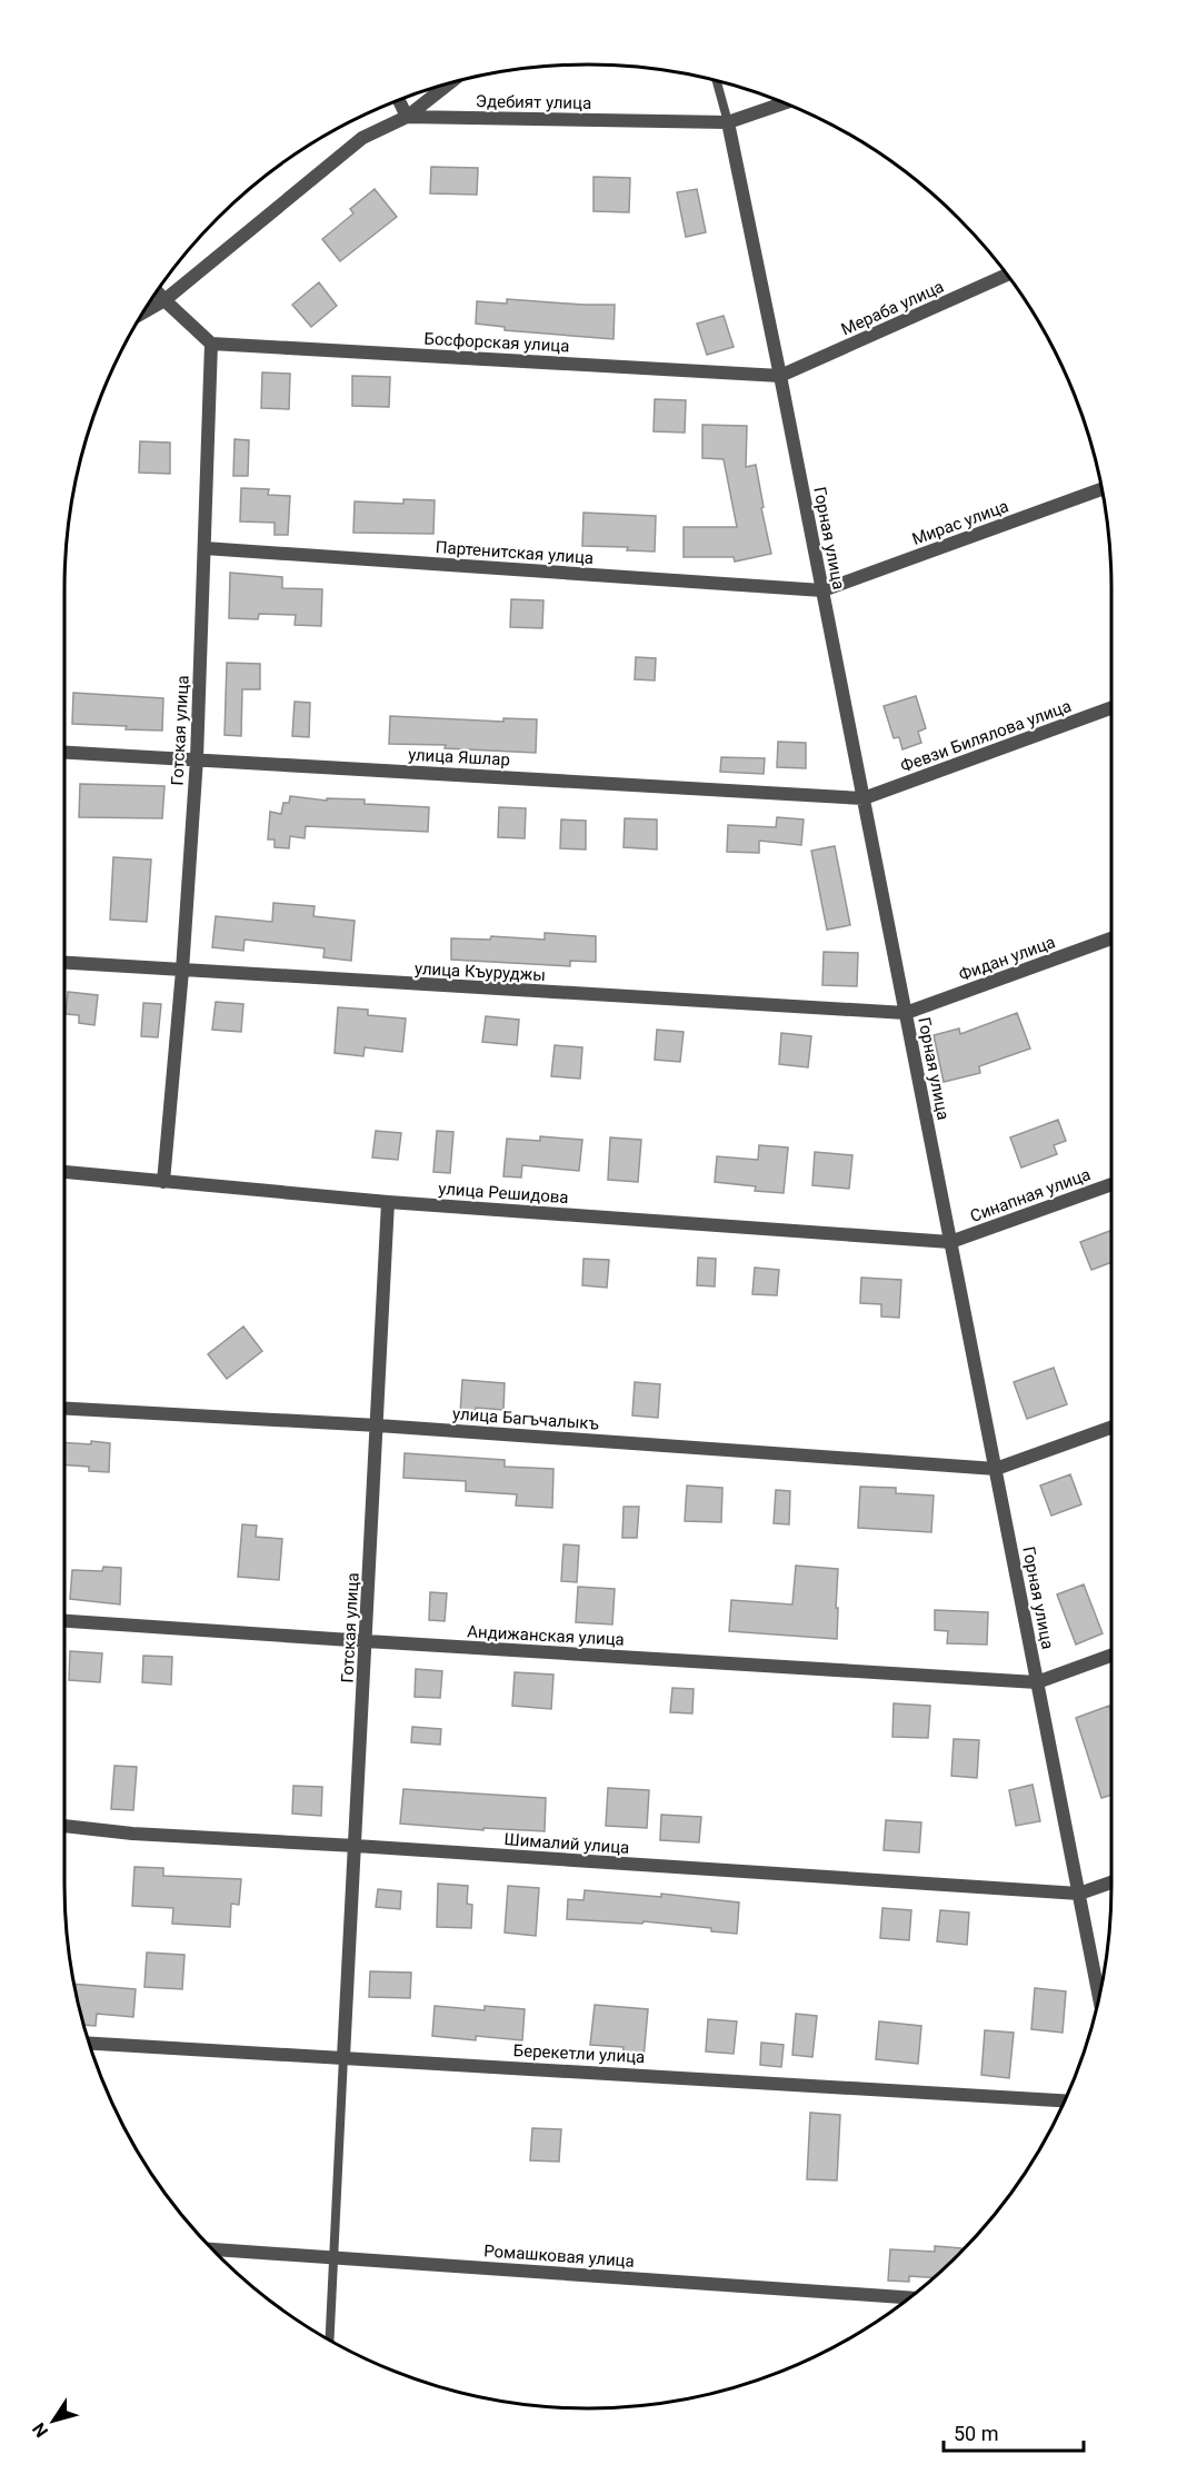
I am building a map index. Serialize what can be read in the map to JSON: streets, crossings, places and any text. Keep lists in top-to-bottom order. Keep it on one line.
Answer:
{"streets":{"street":["Эдебият улица","Мераба улица","Босфорская улица","Мирас улица","Горная улица","Партенитская улица","Готская улица","Февзи Билялова улица","улица Яшлар","Фидан улица","улица Къуруджы","улица Решидова","Синапная улица","улица Багъчалыкъ","Андижанская улица","Шималий улица","Берекетли улица","Ромашковая улица"]},"crossings":[["Эдебият улица","Горная улица"],["Мераба улица","Босфорская улица"],["Мераба улица","Горная улица"],["Босфорская улица","Горная улица"],["Босфорская улица","Готская улица"],["Мирас улица","Горная улица"],["Мирас улица","Партенитская улица"],["Горная улица","Партенитская улица"],["Горная улица","Февзи Билялова улица"],["Горная улица","улица Яшлар"],["Горная улица","Фидан улица"],["Горная улица","улица Къуруджы"],["Горная улица","улица Решидова"],["Горная улица","Синапная улица"],["Горная улица","улица Багъчалыкъ"],["Горная улица","Андижанская улица"],["Горная улица","Шималий улица"],["Партенитская улица","Готская улица"],["Готская улица","улица Яшлар"],["Готская улица","улица Къуруджы"],["Готская улица","улица Решидова"],["Готская улица","улица Багъчалыкъ"],["Готская улица","Андижанская улица"],["Готская улица","Шималий улица"],["Готская улица","Берекетли улица"],["Февзи Билялова улица","улица Яшлар"],["Фидан улица","улица Къуруджы"],["улица Решидова","Синапная улица"]],"scale_bar":"50 m","north":"bottom left"}
